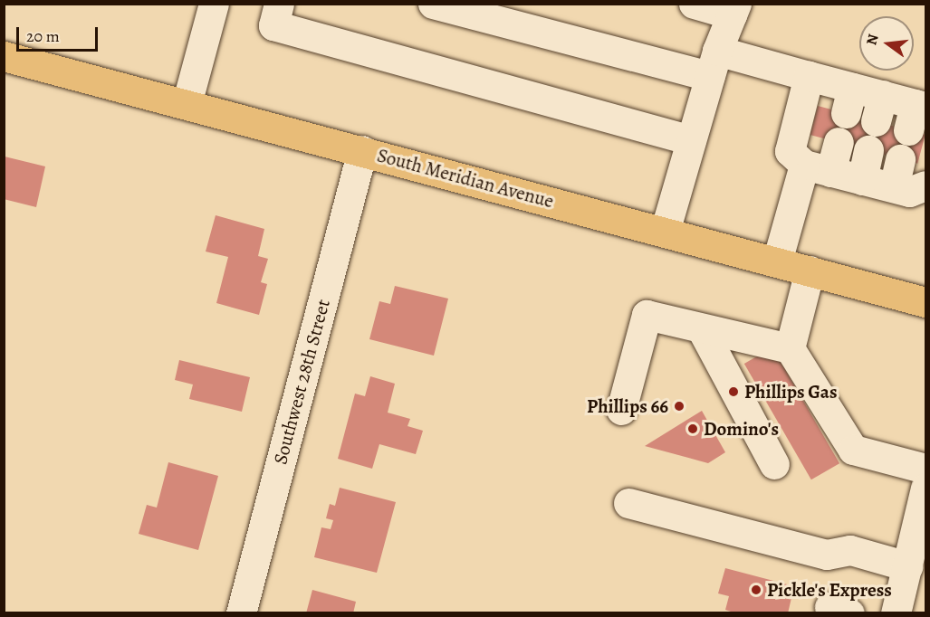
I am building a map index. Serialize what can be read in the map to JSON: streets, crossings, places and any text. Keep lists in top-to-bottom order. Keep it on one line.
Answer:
{"streets":{"main road":["South Meridian Avenue"],"street":["Southwest 28th Street"]},"crossings":[["South Meridian Avenue","Southwest 28th Street"]],"places":["Phillips Gas","Phillips 66","Domino's","Pickle's Express"],"scale_bar":"20 m","north":"left"}
